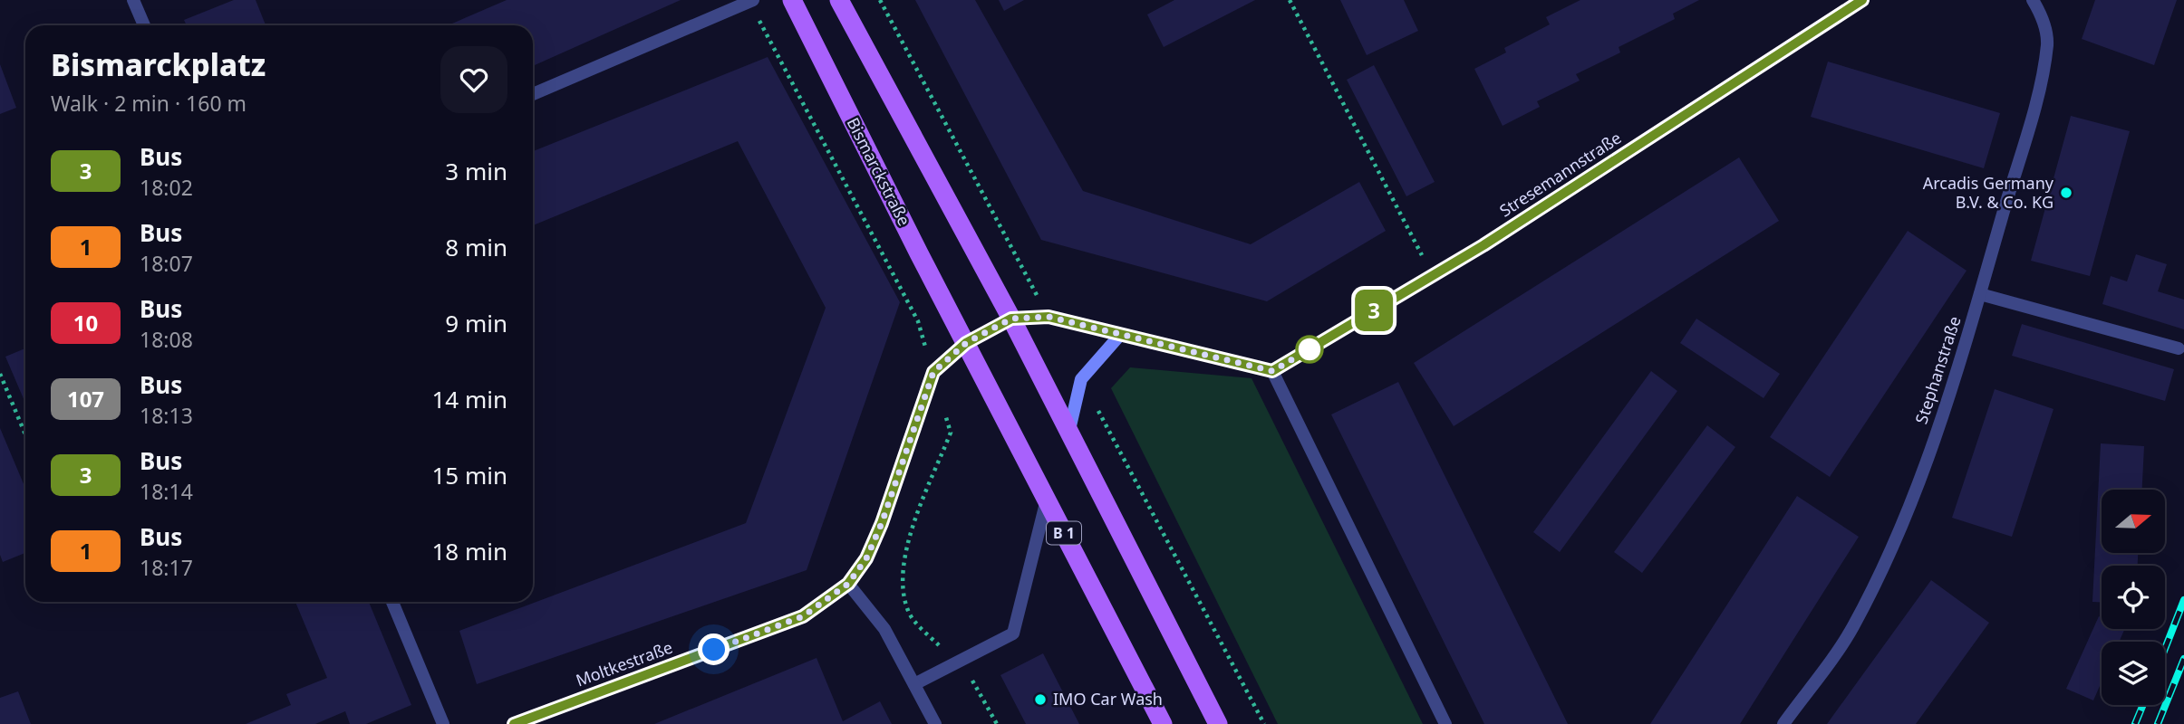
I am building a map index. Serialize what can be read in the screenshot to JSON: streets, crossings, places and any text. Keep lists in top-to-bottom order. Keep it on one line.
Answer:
{"streets":{"main road":["Bismarckstraße","B 1"],"street":["Stresemannstraße","Stephanstraße","Moltkestraße"]},"crossings":[["Bismarckstraße","B 1"],["Bismarckstraße","Moltkestraße"],["B 1","Moltkestraße"]],"places":["Arcadis Germany B.V. & Co. KG","IMO Car Wash"],"lines":["bus line 3"],"north":"right","page":{"on_map":"3","heading":["Bismarckplatz","Walk · 2 min · 160 m"],"list":[{"mark":"3","name":"Bus","note":"18:02","value":"3 min"},{"mark":"1","name":"Bus","note":"18:07","value":"8 min"},{"mark":"10","name":"Bus","note":"18:08","value":"9 min"},{"mark":"107","name":"Bus","note":"18:13","value":"14 min"},{"mark":"3","name":"Bus","note":"18:14","value":"15 min"},{"mark":"1","name":"Bus","note":"18:17","value":"18 min"}]}}
